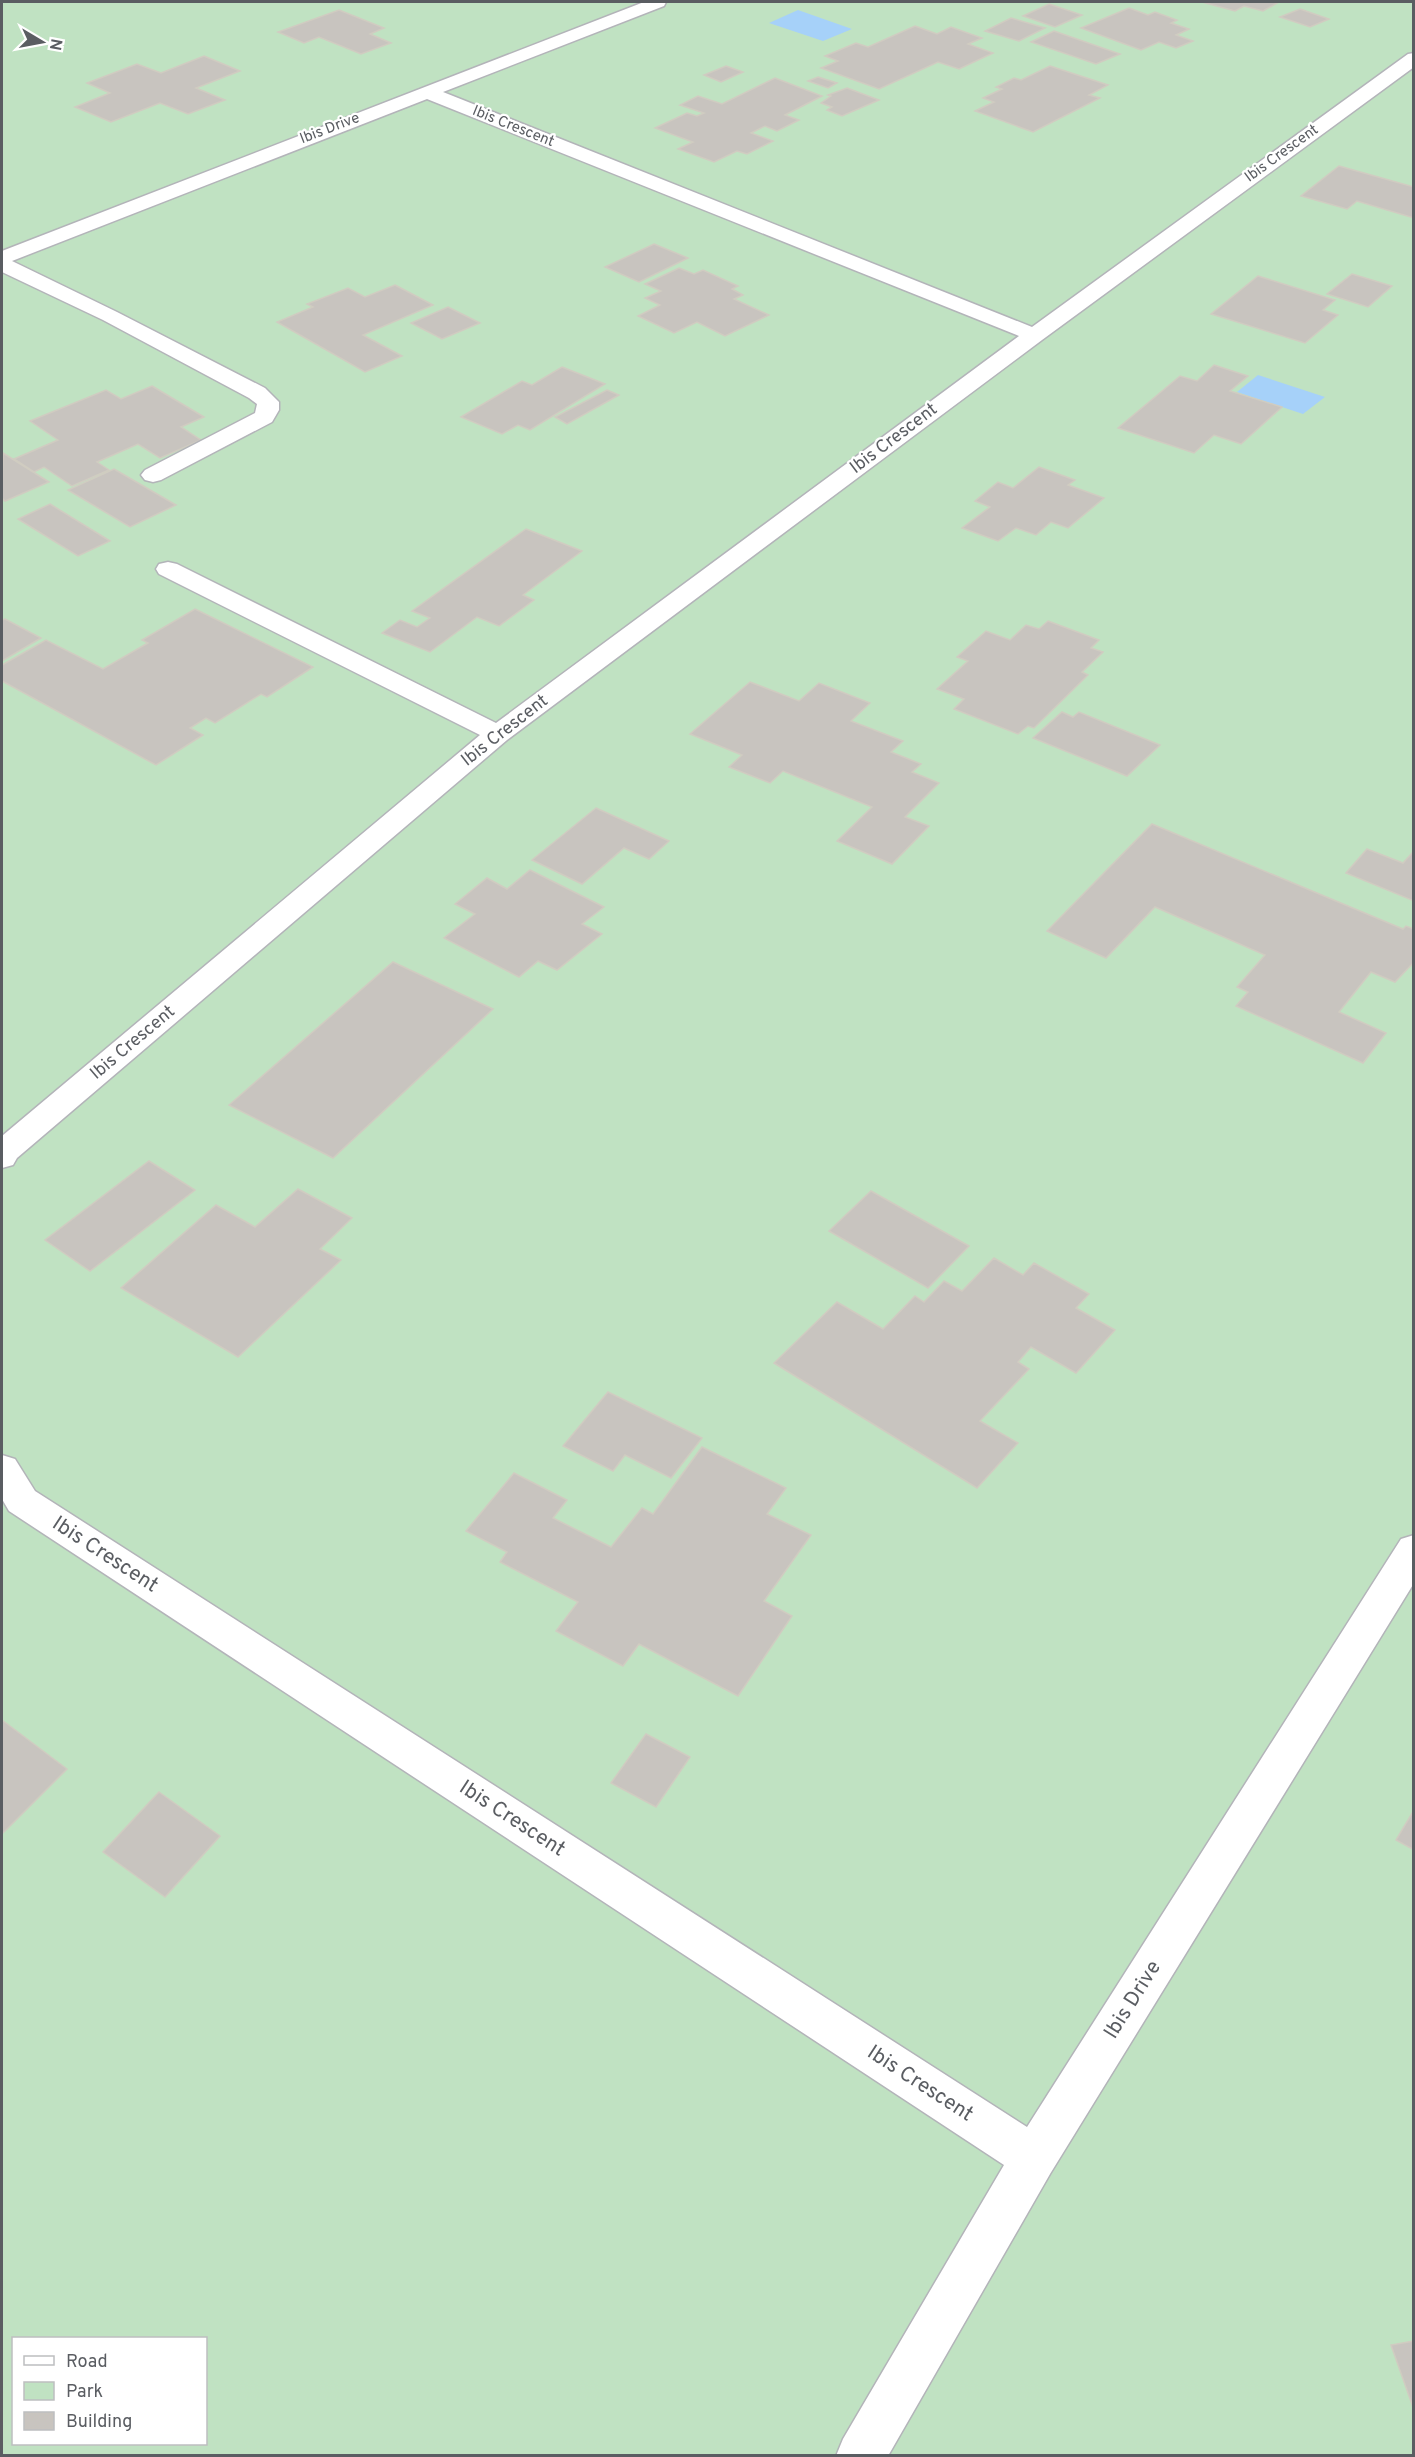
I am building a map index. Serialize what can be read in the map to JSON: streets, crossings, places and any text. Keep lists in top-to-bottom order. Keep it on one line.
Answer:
{"streets":{"street":["Ibis Crescent","Ibis Drive"]},"crossings":[["Ibis Crescent","Ibis Drive"]],"legend":["Road","Park","Building"],"north":"right"}
